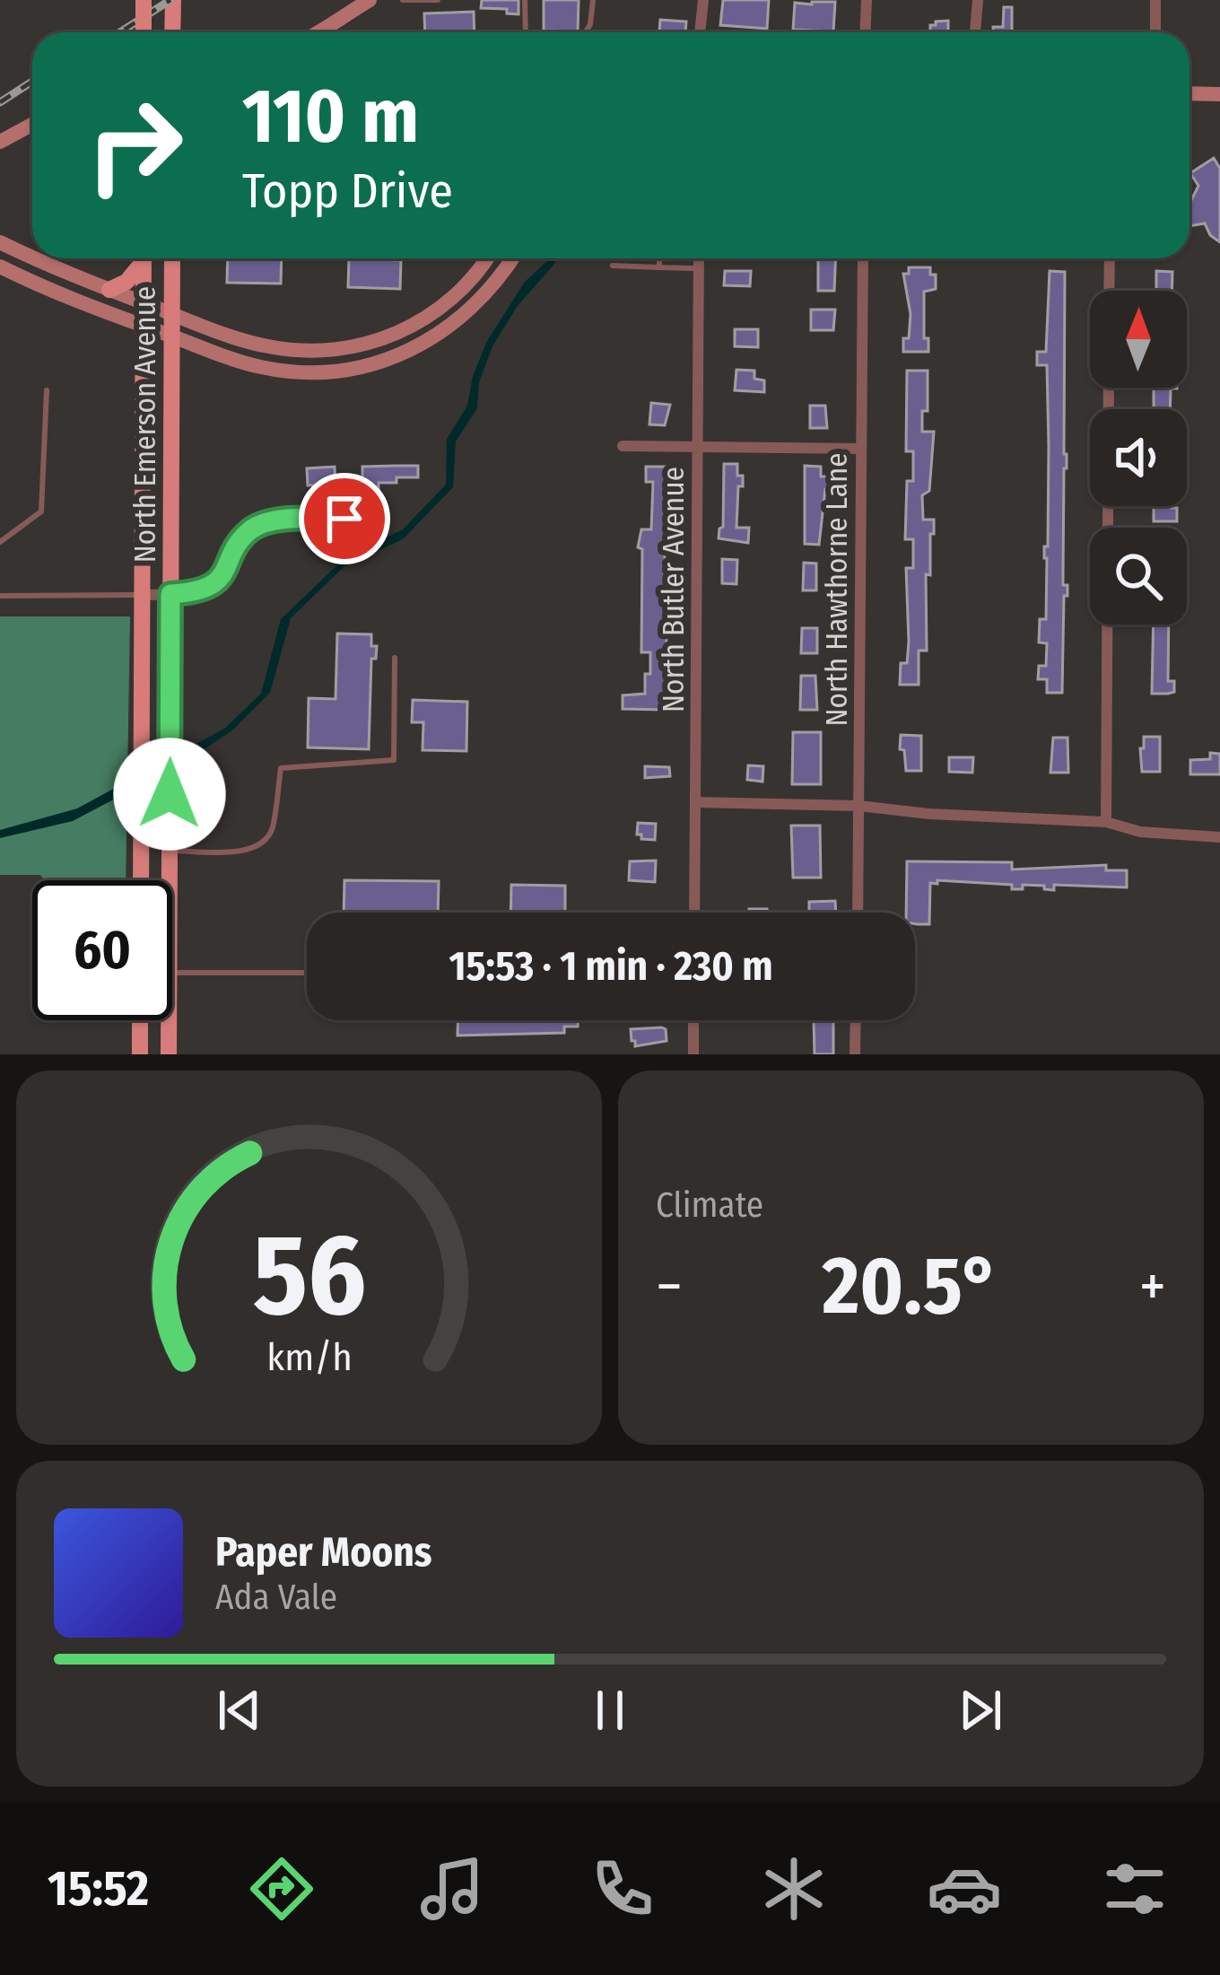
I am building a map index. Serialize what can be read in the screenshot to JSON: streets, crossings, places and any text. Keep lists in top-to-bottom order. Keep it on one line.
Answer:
{"streets":{"main road":["North Emerson Avenue"],"street":["North Butler Avenue","North Hawthorne Lane"]},"north":"top","page":{"turn":["110 m","Topp Drive"],"limit":"60","trip":"15:53 · 1 min · 230 m","tile":"Climate","heat":["−","20.5°","+"],"song":["Paper Moons","Ada Vale"],"tabs":"15:52","gauge":["56","km/h"]}}
